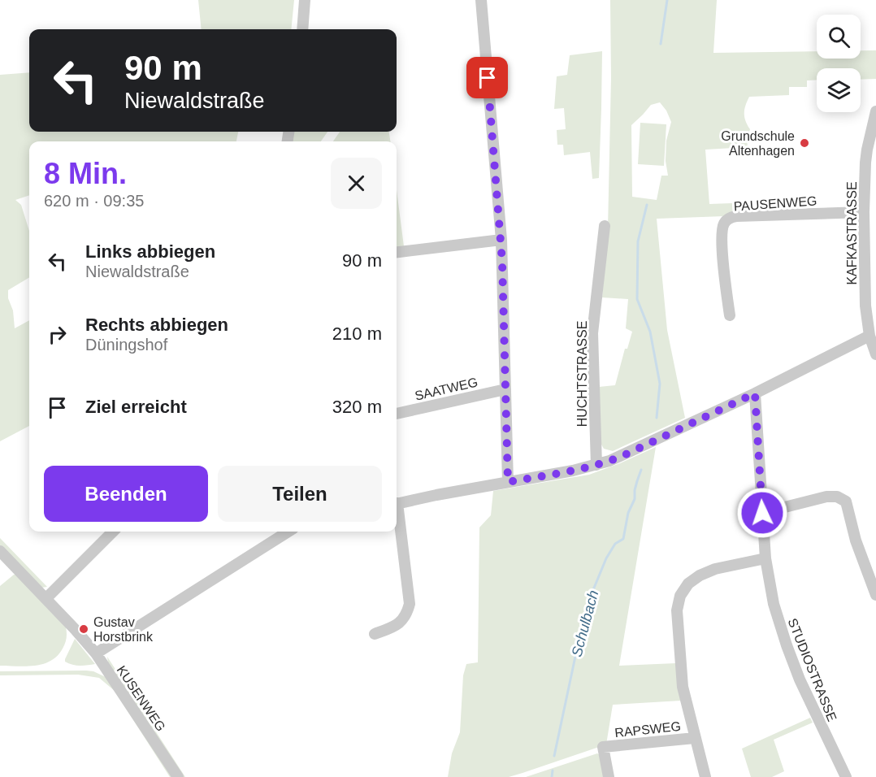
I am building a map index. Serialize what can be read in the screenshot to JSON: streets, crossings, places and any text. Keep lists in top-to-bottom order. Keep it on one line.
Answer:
{"streets":{"street":["PAUSENWEG","KAFKASTRASSE","HUCHTSTRASSE","SAATWEG","STUDIOSTRASSE","KUSENWEG","RAPSWEG"]},"crossings":[["PAUSENWEG","KAFKASTRASSE"]],"water":["Schulbach"],"places":["Grundschule Altenhagen","Gustav Horstbrink"],"page":{"turn":["90 m","Niewaldstraße"],"heading":["8 Min.","620 m · 09:35"],"list":[{"name":"Links abbiegen","note":"Niewaldstraße","value":"90 m"},{"name":"Rechts abbiegen","note":"Düningshof","value":"210 m"},{"name":"Ziel erreicht","value":"320 m"}],"buttons":["Beenden","Teilen"]}}
